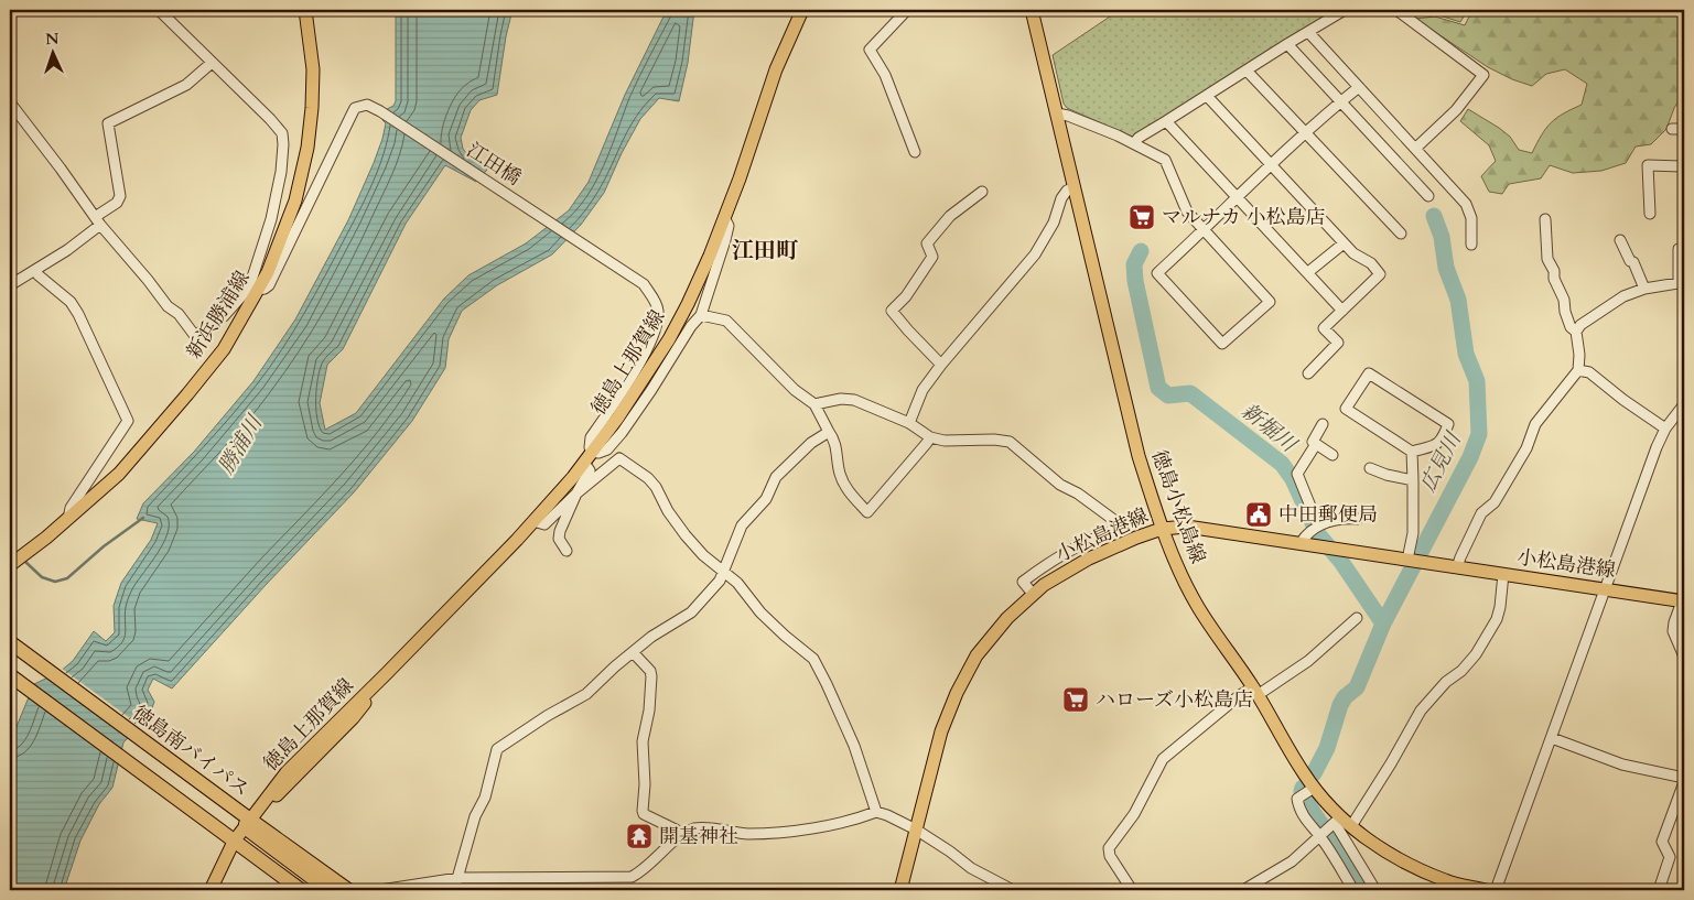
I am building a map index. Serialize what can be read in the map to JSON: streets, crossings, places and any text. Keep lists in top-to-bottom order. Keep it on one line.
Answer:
{"streets":{"highway":["徳島南バイパス"],"main road":["新浜勝浦線","徳島上那賀線","徳島小松島線","小松島港線"],"street":["江田橋"]},"crossings":[["江田橋","新浜勝浦線"],["江田橋","徳島上那賀線"],["徳島上那賀線","徳島南バイパス"],["徳島小松島線","小松島港線"]],"districts":["江田町"],"water":["新堀川","勝浦川","広見川"],"places":{"supermarket":["マルナカ 小松島店","ハローズ小松島店"],"public building":["中田郵便局"],"temple":["開基神社"]},"north":"top"}
